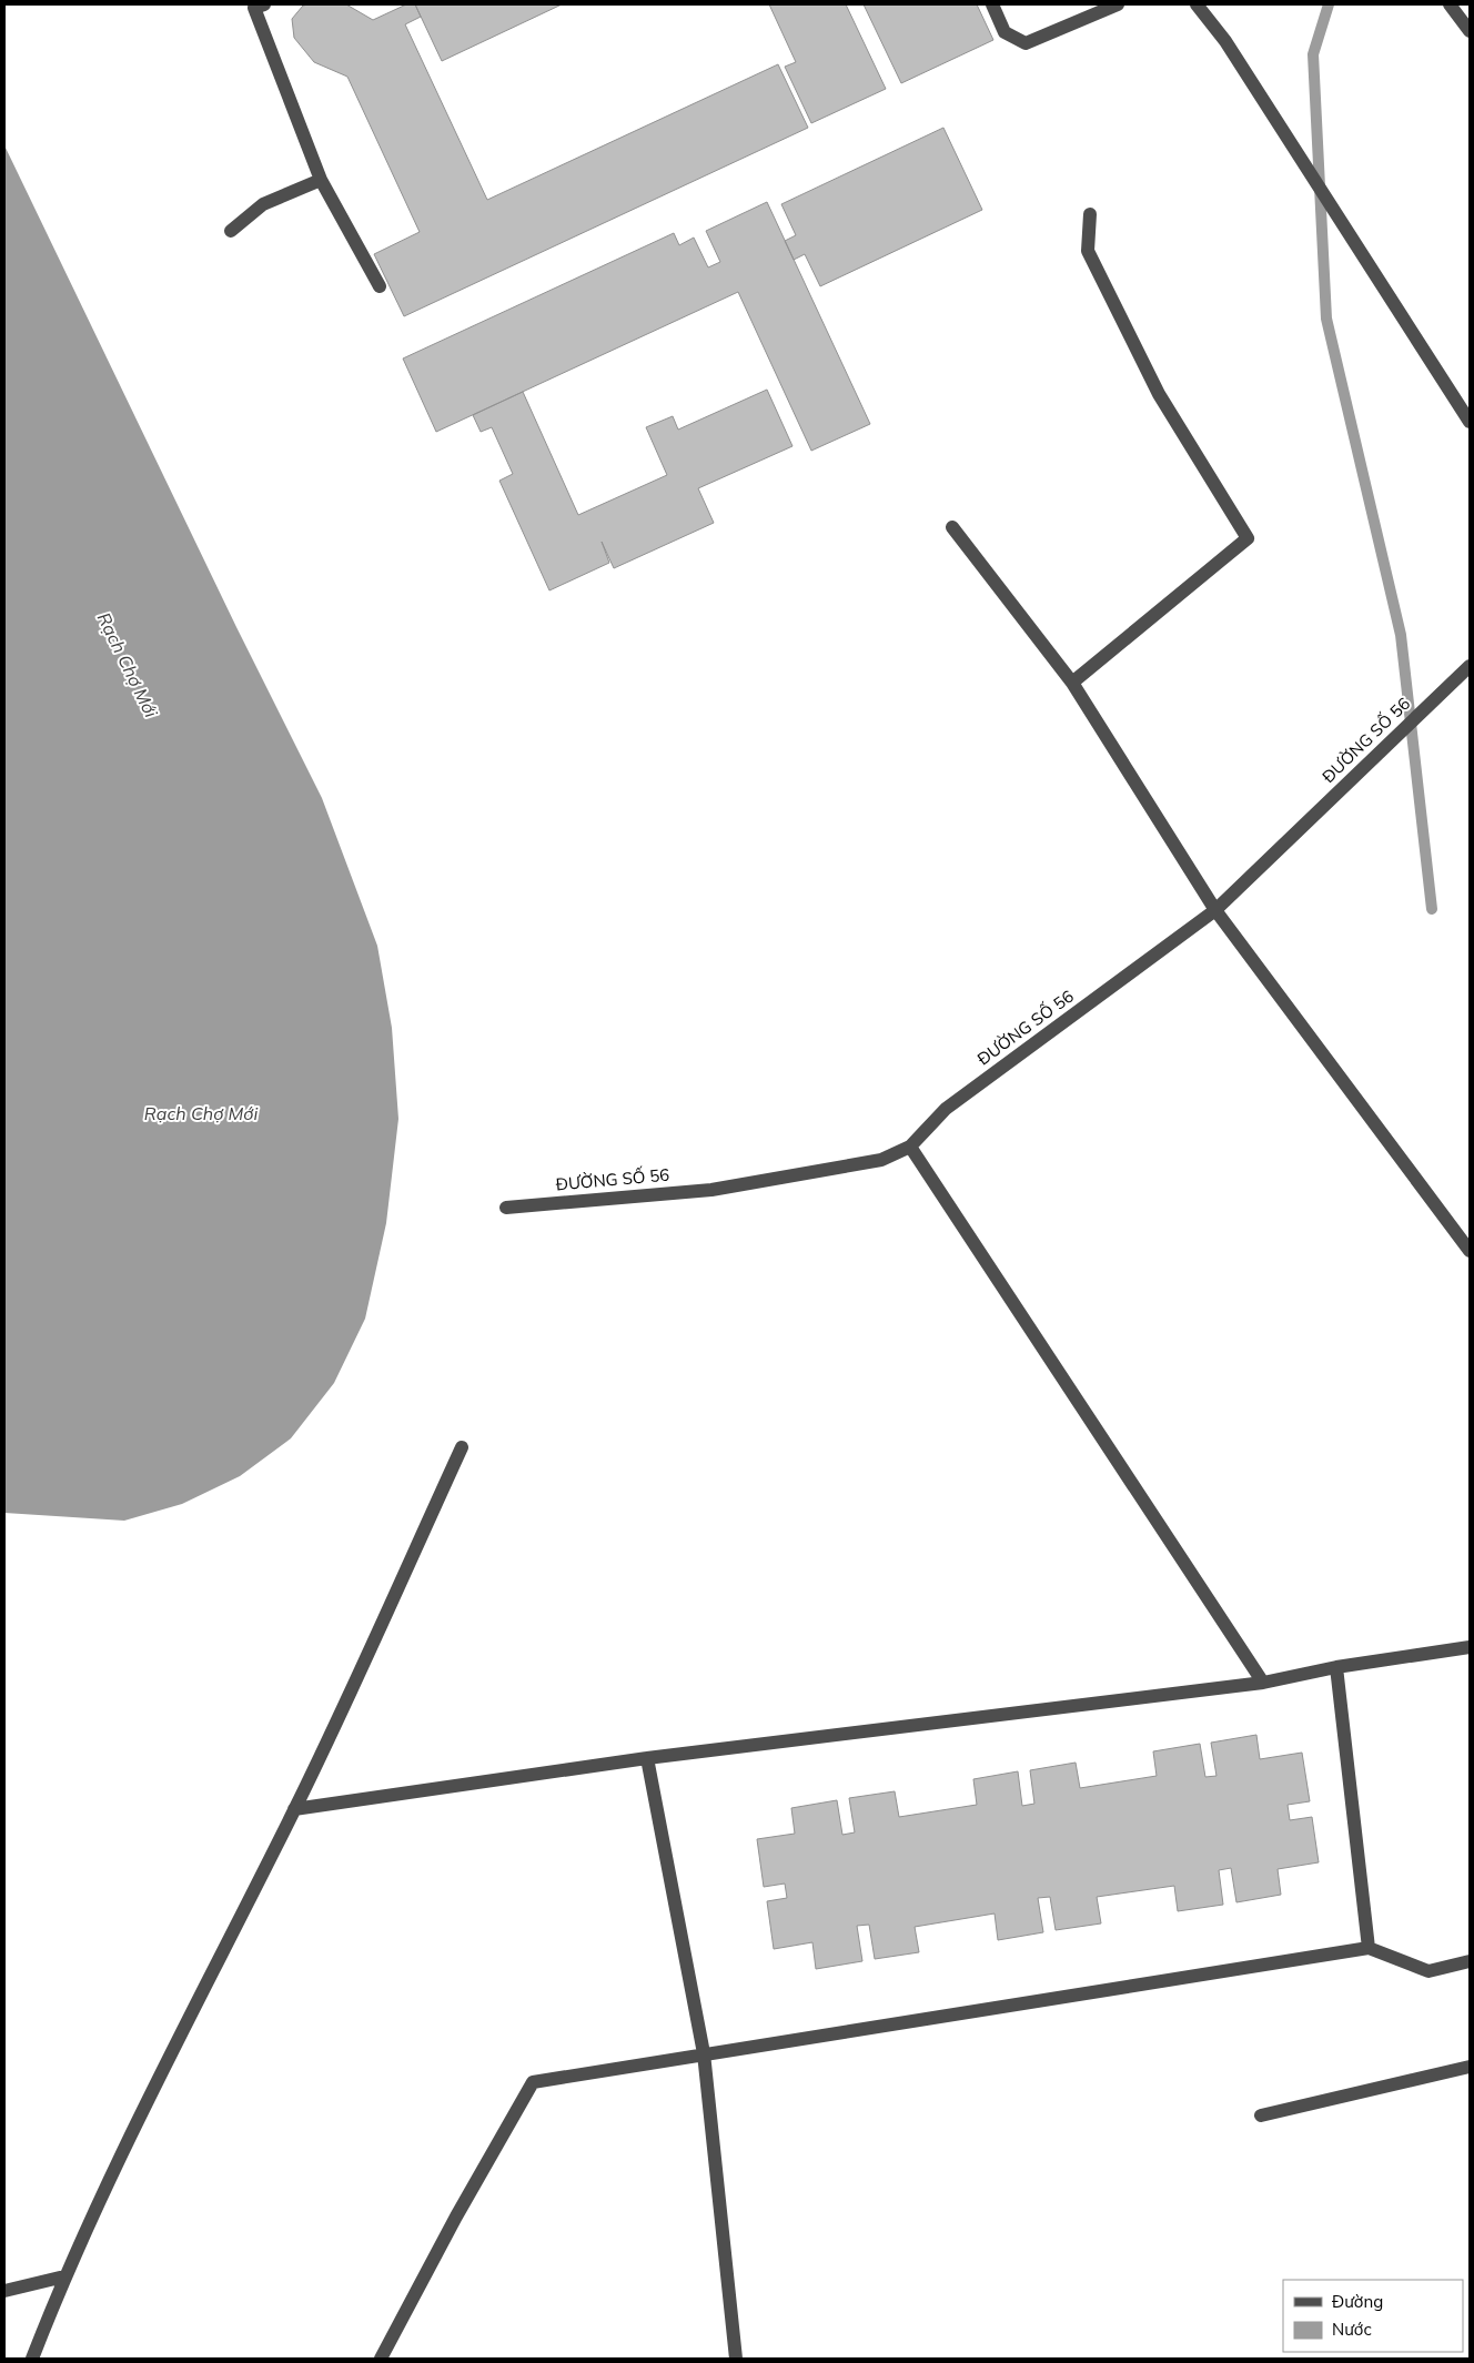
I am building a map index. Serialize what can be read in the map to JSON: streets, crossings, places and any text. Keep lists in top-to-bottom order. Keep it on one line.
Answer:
{"streets":{"street":["ĐƯỜNG SỐ 56"]},"water":["Rạch Chợ Mới"],"legend":["Đường","Nước"]}
